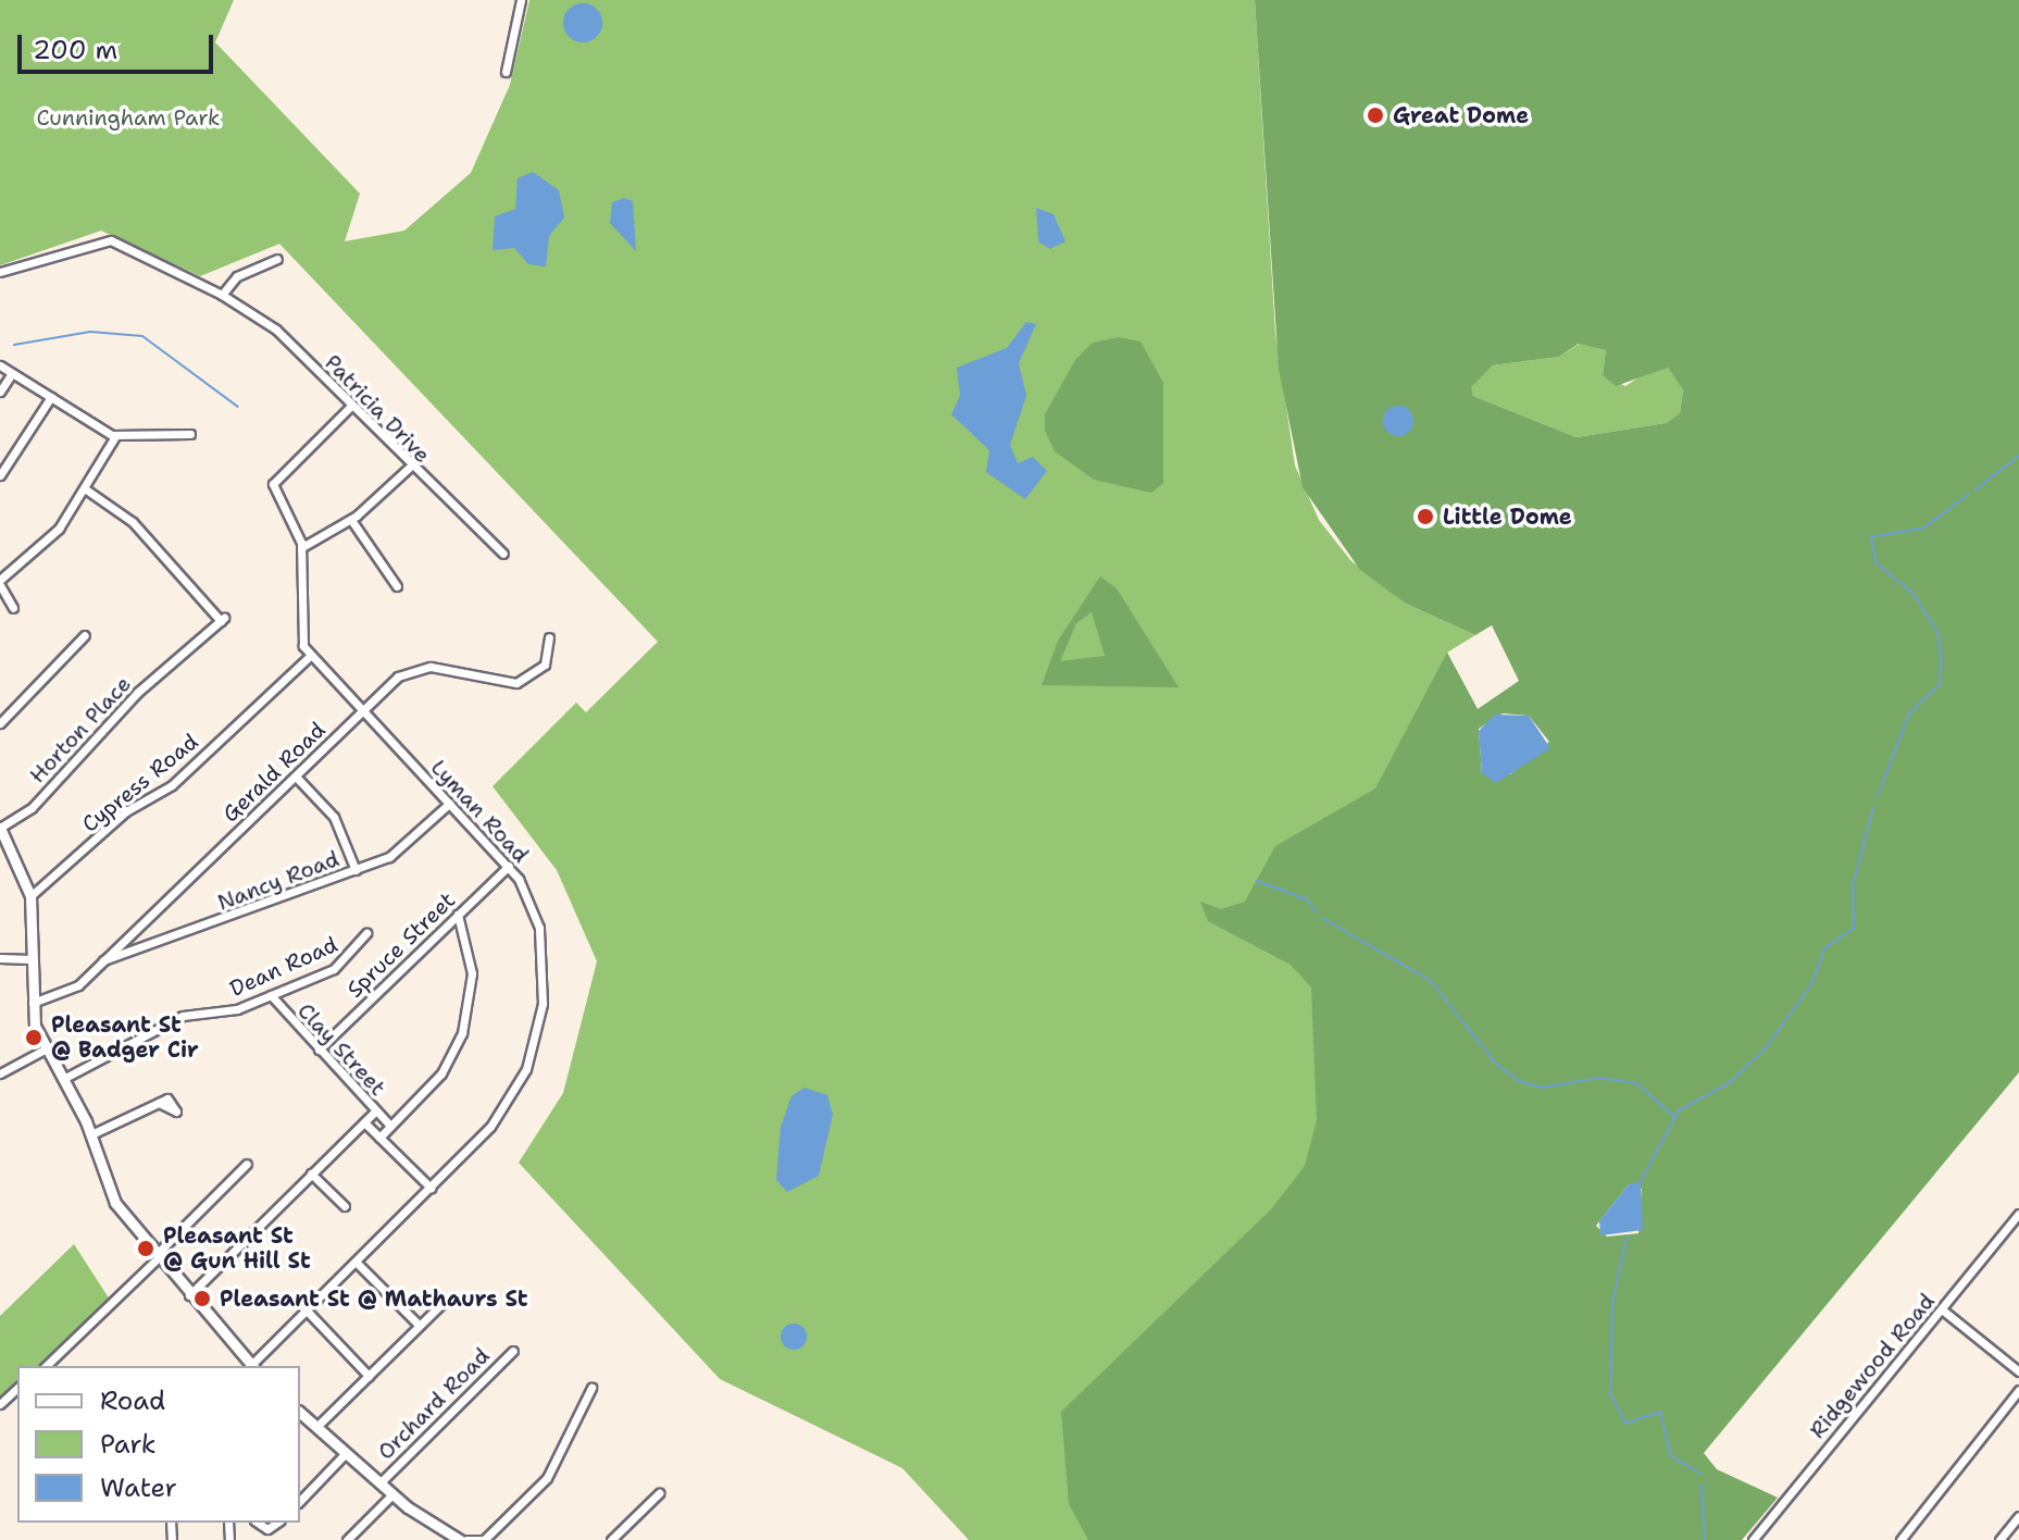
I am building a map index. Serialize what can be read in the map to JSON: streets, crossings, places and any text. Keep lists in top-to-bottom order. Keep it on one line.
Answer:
{"streets":{"street":["Patricia Drive","Horton Place","Gerald Road","Cypress Road","Lyman Road","Nancy Road","Spruce Street","Dean Road","Clay Street","Ridgewood Road","Orchard Road"]},"crossings":[["Gerald Road","Lyman Road"],["Gerald Road","Nancy Road"],["Cypress Road","Lyman Road"],["Lyman Road","Nancy Road"],["Lyman Road","Spruce Street"],["Spruce Street","Clay Street"],["Dean Road","Clay Street"]],"parks":["Cunningham Park"],"places":["Great Dome","Little Dome","Pleasant St @ Badger Cir","Pleasant St @ Gun Hill St","Pleasant St @ Mathaurs St"],"legend":["Road","Park","Water"],"scale_bar":"200 m"}
